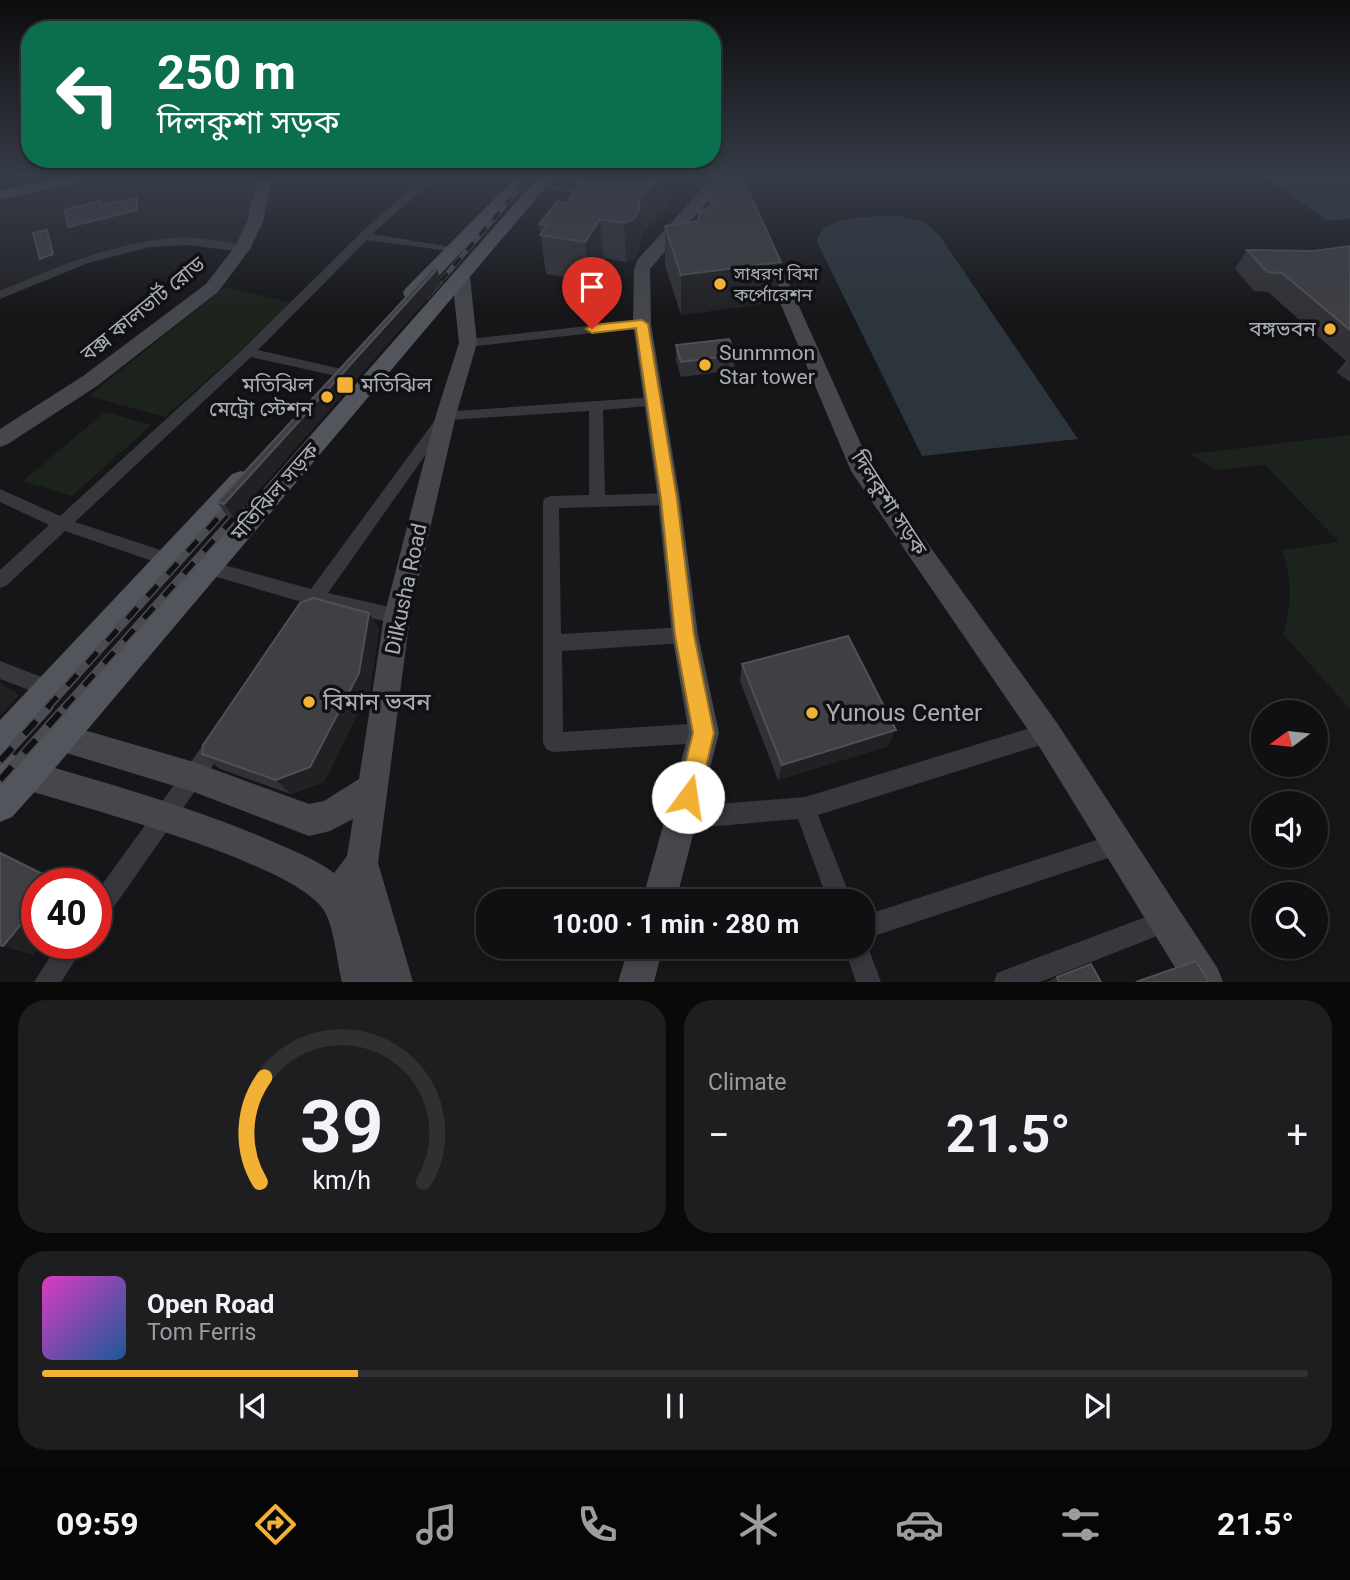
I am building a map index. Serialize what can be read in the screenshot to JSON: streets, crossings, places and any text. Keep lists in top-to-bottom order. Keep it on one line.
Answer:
{"streets":{"main road":["মতিঝিল সড়ক"],"street":["বক্স কালভার্ট রোড","দিলকুশা সড়ক","Dilkusha Road"]},"crossings":[["মতিঝিল সড়ক","Dilkusha Road"]],"places":{"other":["সাধরণ বিমা কর্পোরেশন","বঙ্গভবন","Sunmmon Star tower","মতিঝিল মেট্রো স্টেশন","বিমান ভবন","Yunous Center"],"transit":["মতিঝিল"]},"north":"left","page":{"turn":["250 m","দিলকুশা সড়ক"],"limit":"40","trip":"10:00 · 1 min · 280 m","tile":"Climate","heat":["−","21.5°","+"],"song":["Open Road","Tom Ferris"],"tabs":["09:59","21.5°"],"gauge":["39","km/h"]}}
